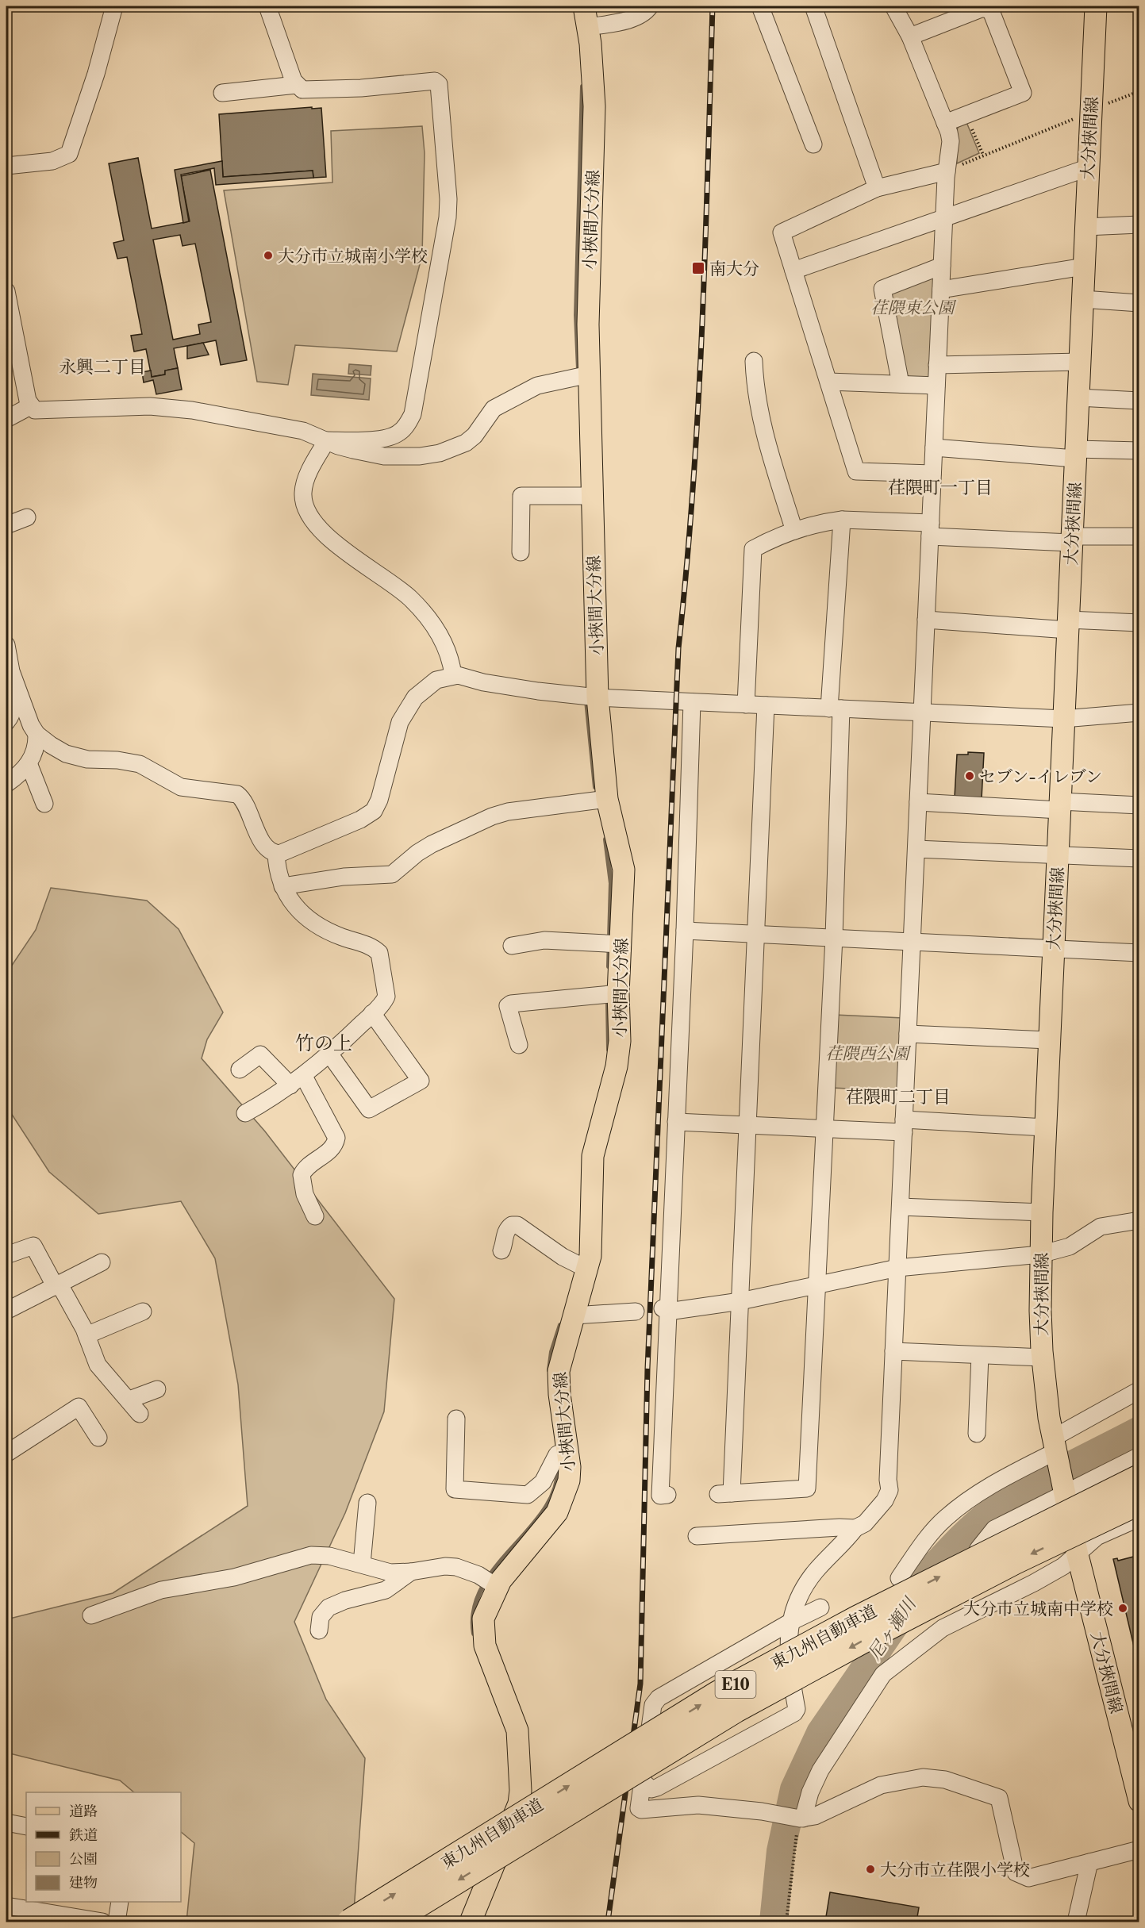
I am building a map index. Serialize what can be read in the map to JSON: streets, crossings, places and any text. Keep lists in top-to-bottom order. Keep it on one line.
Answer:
{"streets":{"highway":["東九州自動車道","E10"],"main road":["大分挾間線","小挾間大分線"]},"districts":["永興二丁目","荏隈町一丁目","竹の上","荏隈町二丁目"],"water":["尼ヶ瀬川"],"parks":["荏隈東公園","荏隈西公園"],"places":{"other":["大分市立城南小学校","セブン-イレブン","大分市立城南中学校","大分市立荏隈小学校"],"transit":["南大分"]},"legend":["道路","鉄道","公園","建物"]}
